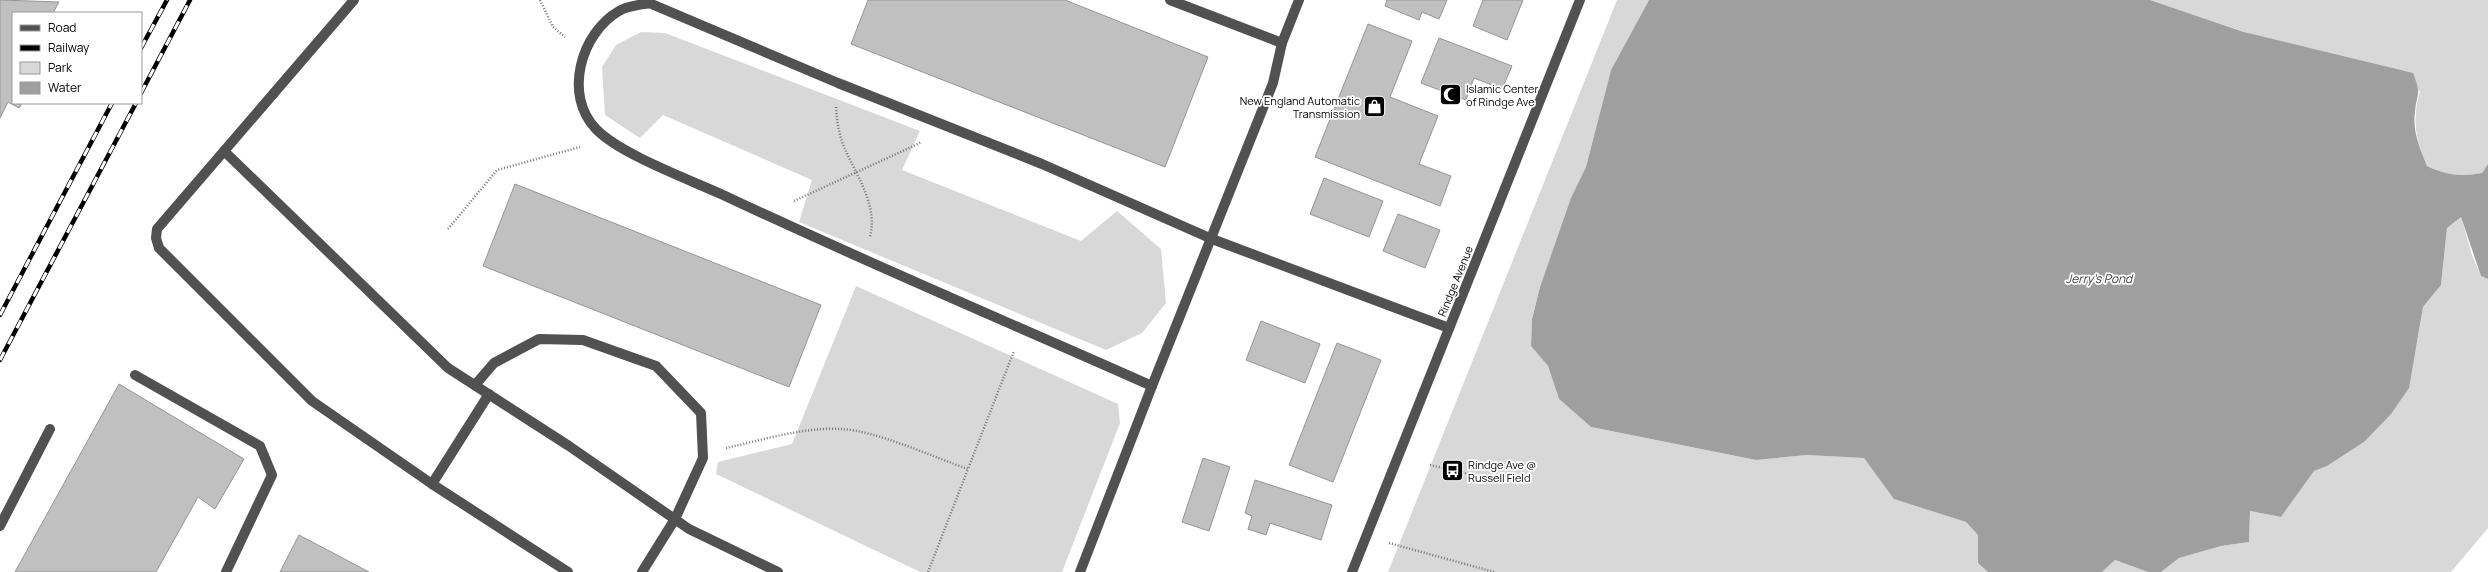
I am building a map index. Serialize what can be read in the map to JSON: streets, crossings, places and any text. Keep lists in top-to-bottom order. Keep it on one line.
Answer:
{"streets":{"street":["Rindge Avenue"]},"water":["Jerry's Pond"],"places":{"mosque":["Islamic Center of Rindge Ave"],"shop":["New England Automatic Transmission"],"bus stop":["Rindge Ave @ Russell Field"]},"legend":["Road","Railway","Park","Water"]}
